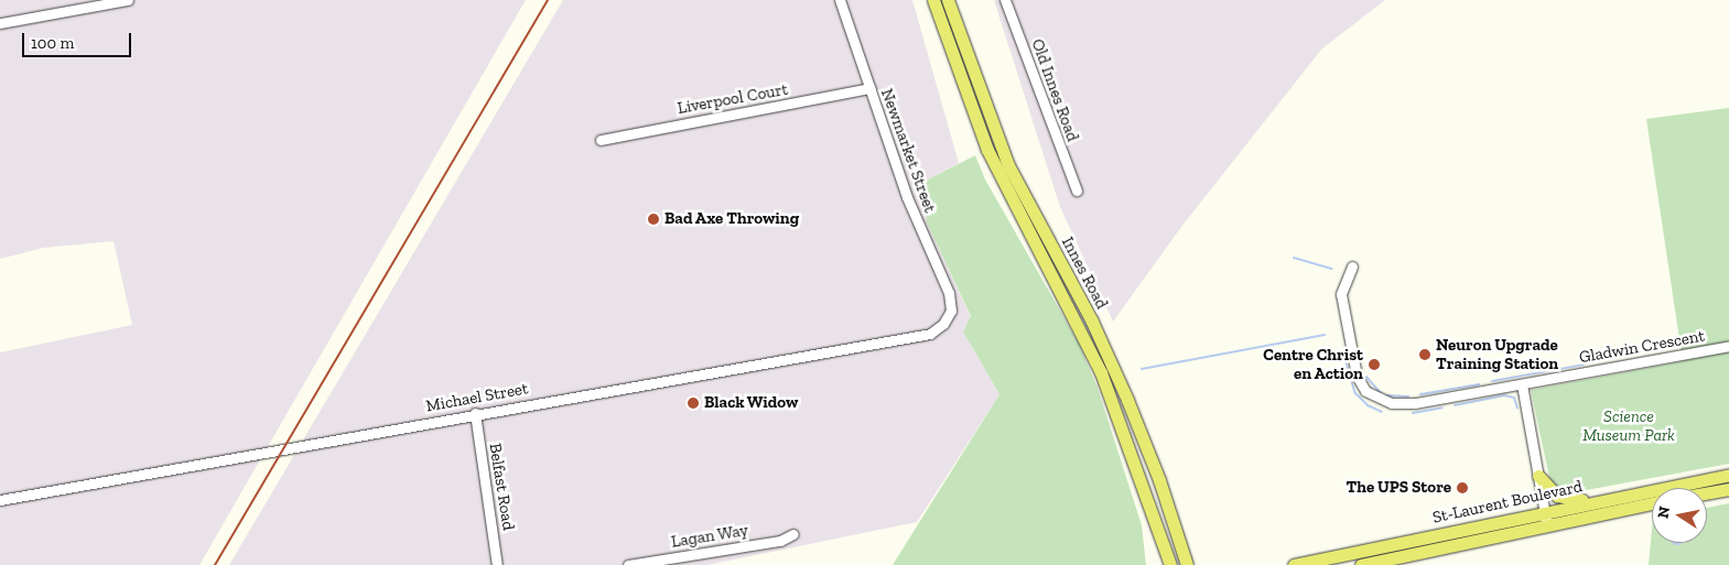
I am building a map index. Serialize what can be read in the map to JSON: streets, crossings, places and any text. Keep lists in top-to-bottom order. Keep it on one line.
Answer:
{"streets":{"main road":["Innes Road","St-Laurent Boulevard"],"street":["Old Innes Road","Liverpool Court","Newmarket Street","Gladwin Crescent","Michael Street","Belfast Road","Lagan Way"]},"crossings":[["Liverpool Court","Newmarket Street"],["Newmarket Street","Michael Street"],["Michael Street","Belfast Road"]],"parks":["Science Museum Park"],"places":["Bad Axe Throwing","Neuron Upgrade Training Station","Centre Christ en Action","Black Widow","The UPS Store"],"scale_bar":"100 m","north":"left"}
